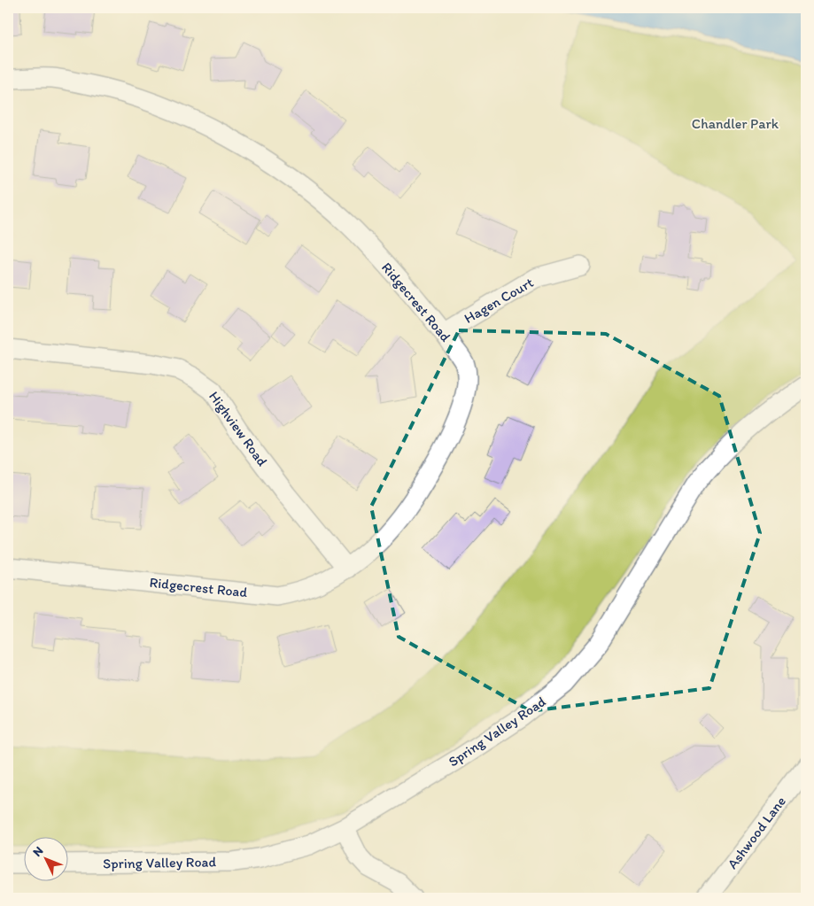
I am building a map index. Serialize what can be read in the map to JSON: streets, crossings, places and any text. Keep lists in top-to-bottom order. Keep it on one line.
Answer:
{"streets":{"street":["Hagen Court","Ridgecrest Road","Highview Road","Spring Valley Road","Ashwood Lane"]},"crossings":[["Hagen Court","Ridgecrest Road"],["Ridgecrest Road","Highview Road"]],"parks":["Chandler Park"],"north":"top left"}
